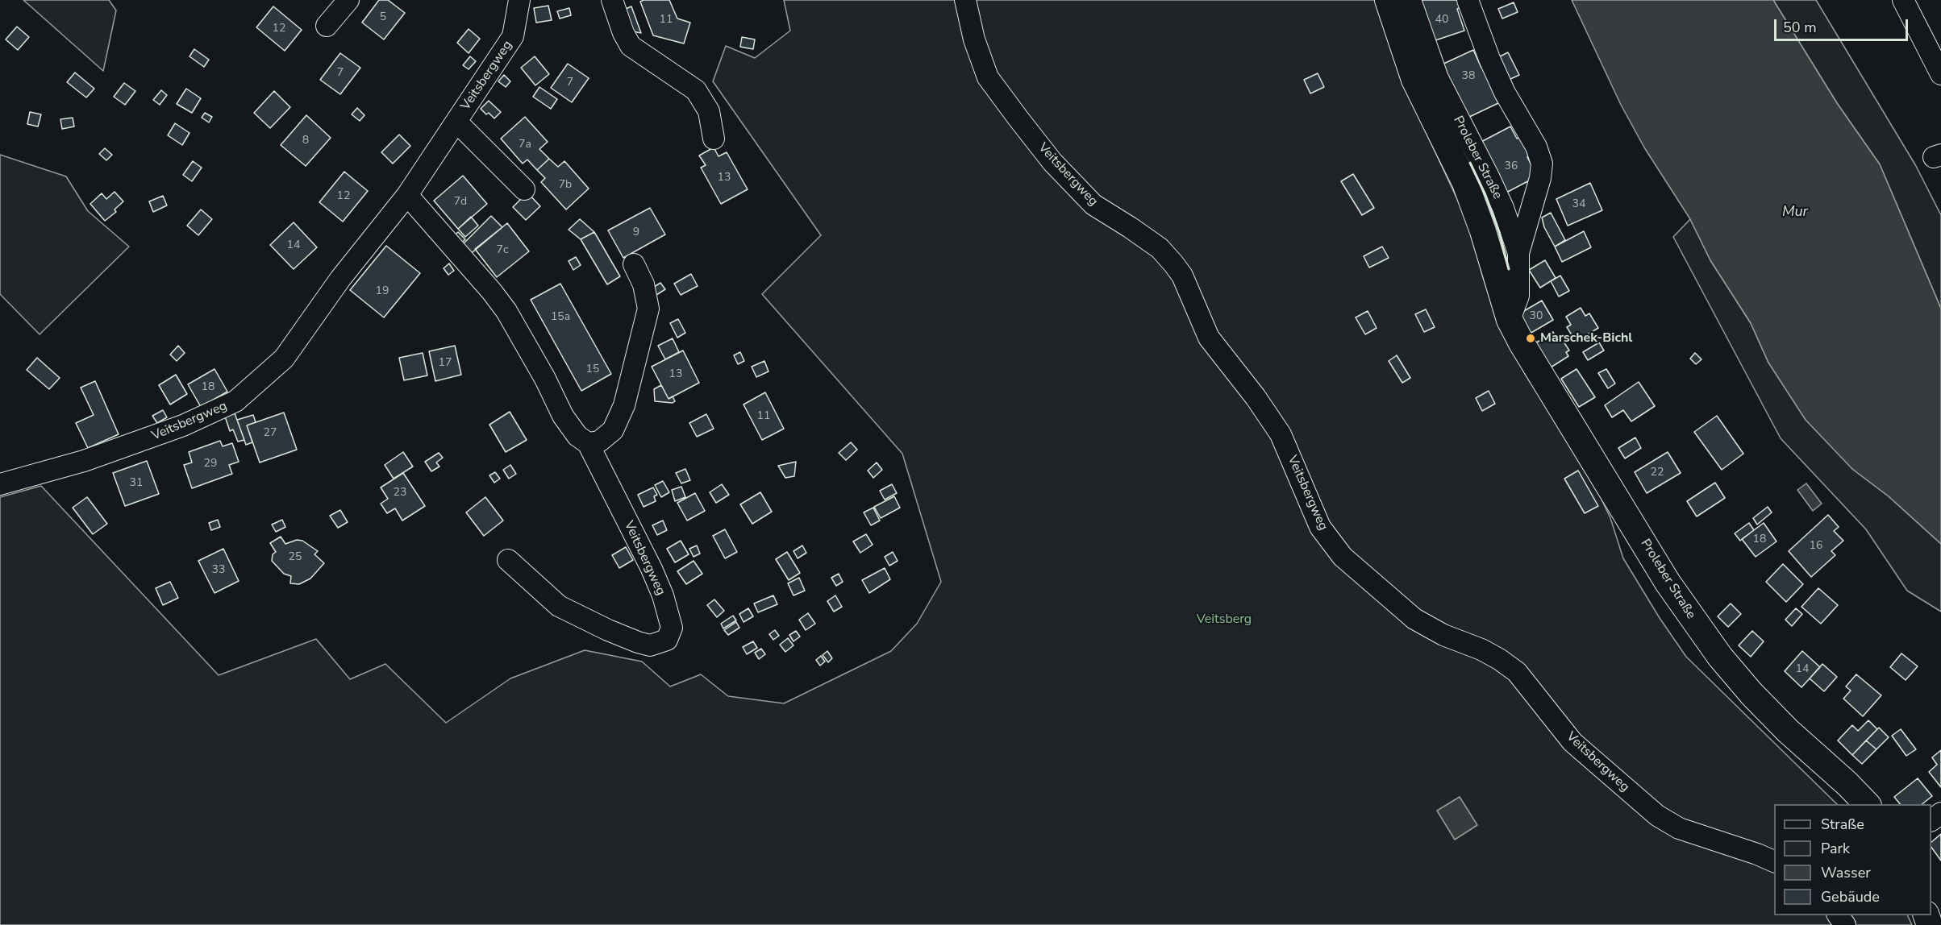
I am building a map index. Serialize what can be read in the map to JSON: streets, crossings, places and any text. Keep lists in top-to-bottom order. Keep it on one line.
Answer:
{"streets":{"main road":["Proleber Straße"],"street":["Veitsbergweg"]},"water":["Mur"],"parks":["Veitsberg"],"places":["Marschek-Bichl"],"house_numbers":["5","11","40","12","7","38","7","8","7a","36","13","7b","12","7d","34","9","14","7c","19","30","15a","17","15","13","18","11","27","29","22","31","23","18","16","25","33","14"],"legend":["Straße","Park","Wasser","Gebäude"],"scale_bar":"50 m"}
